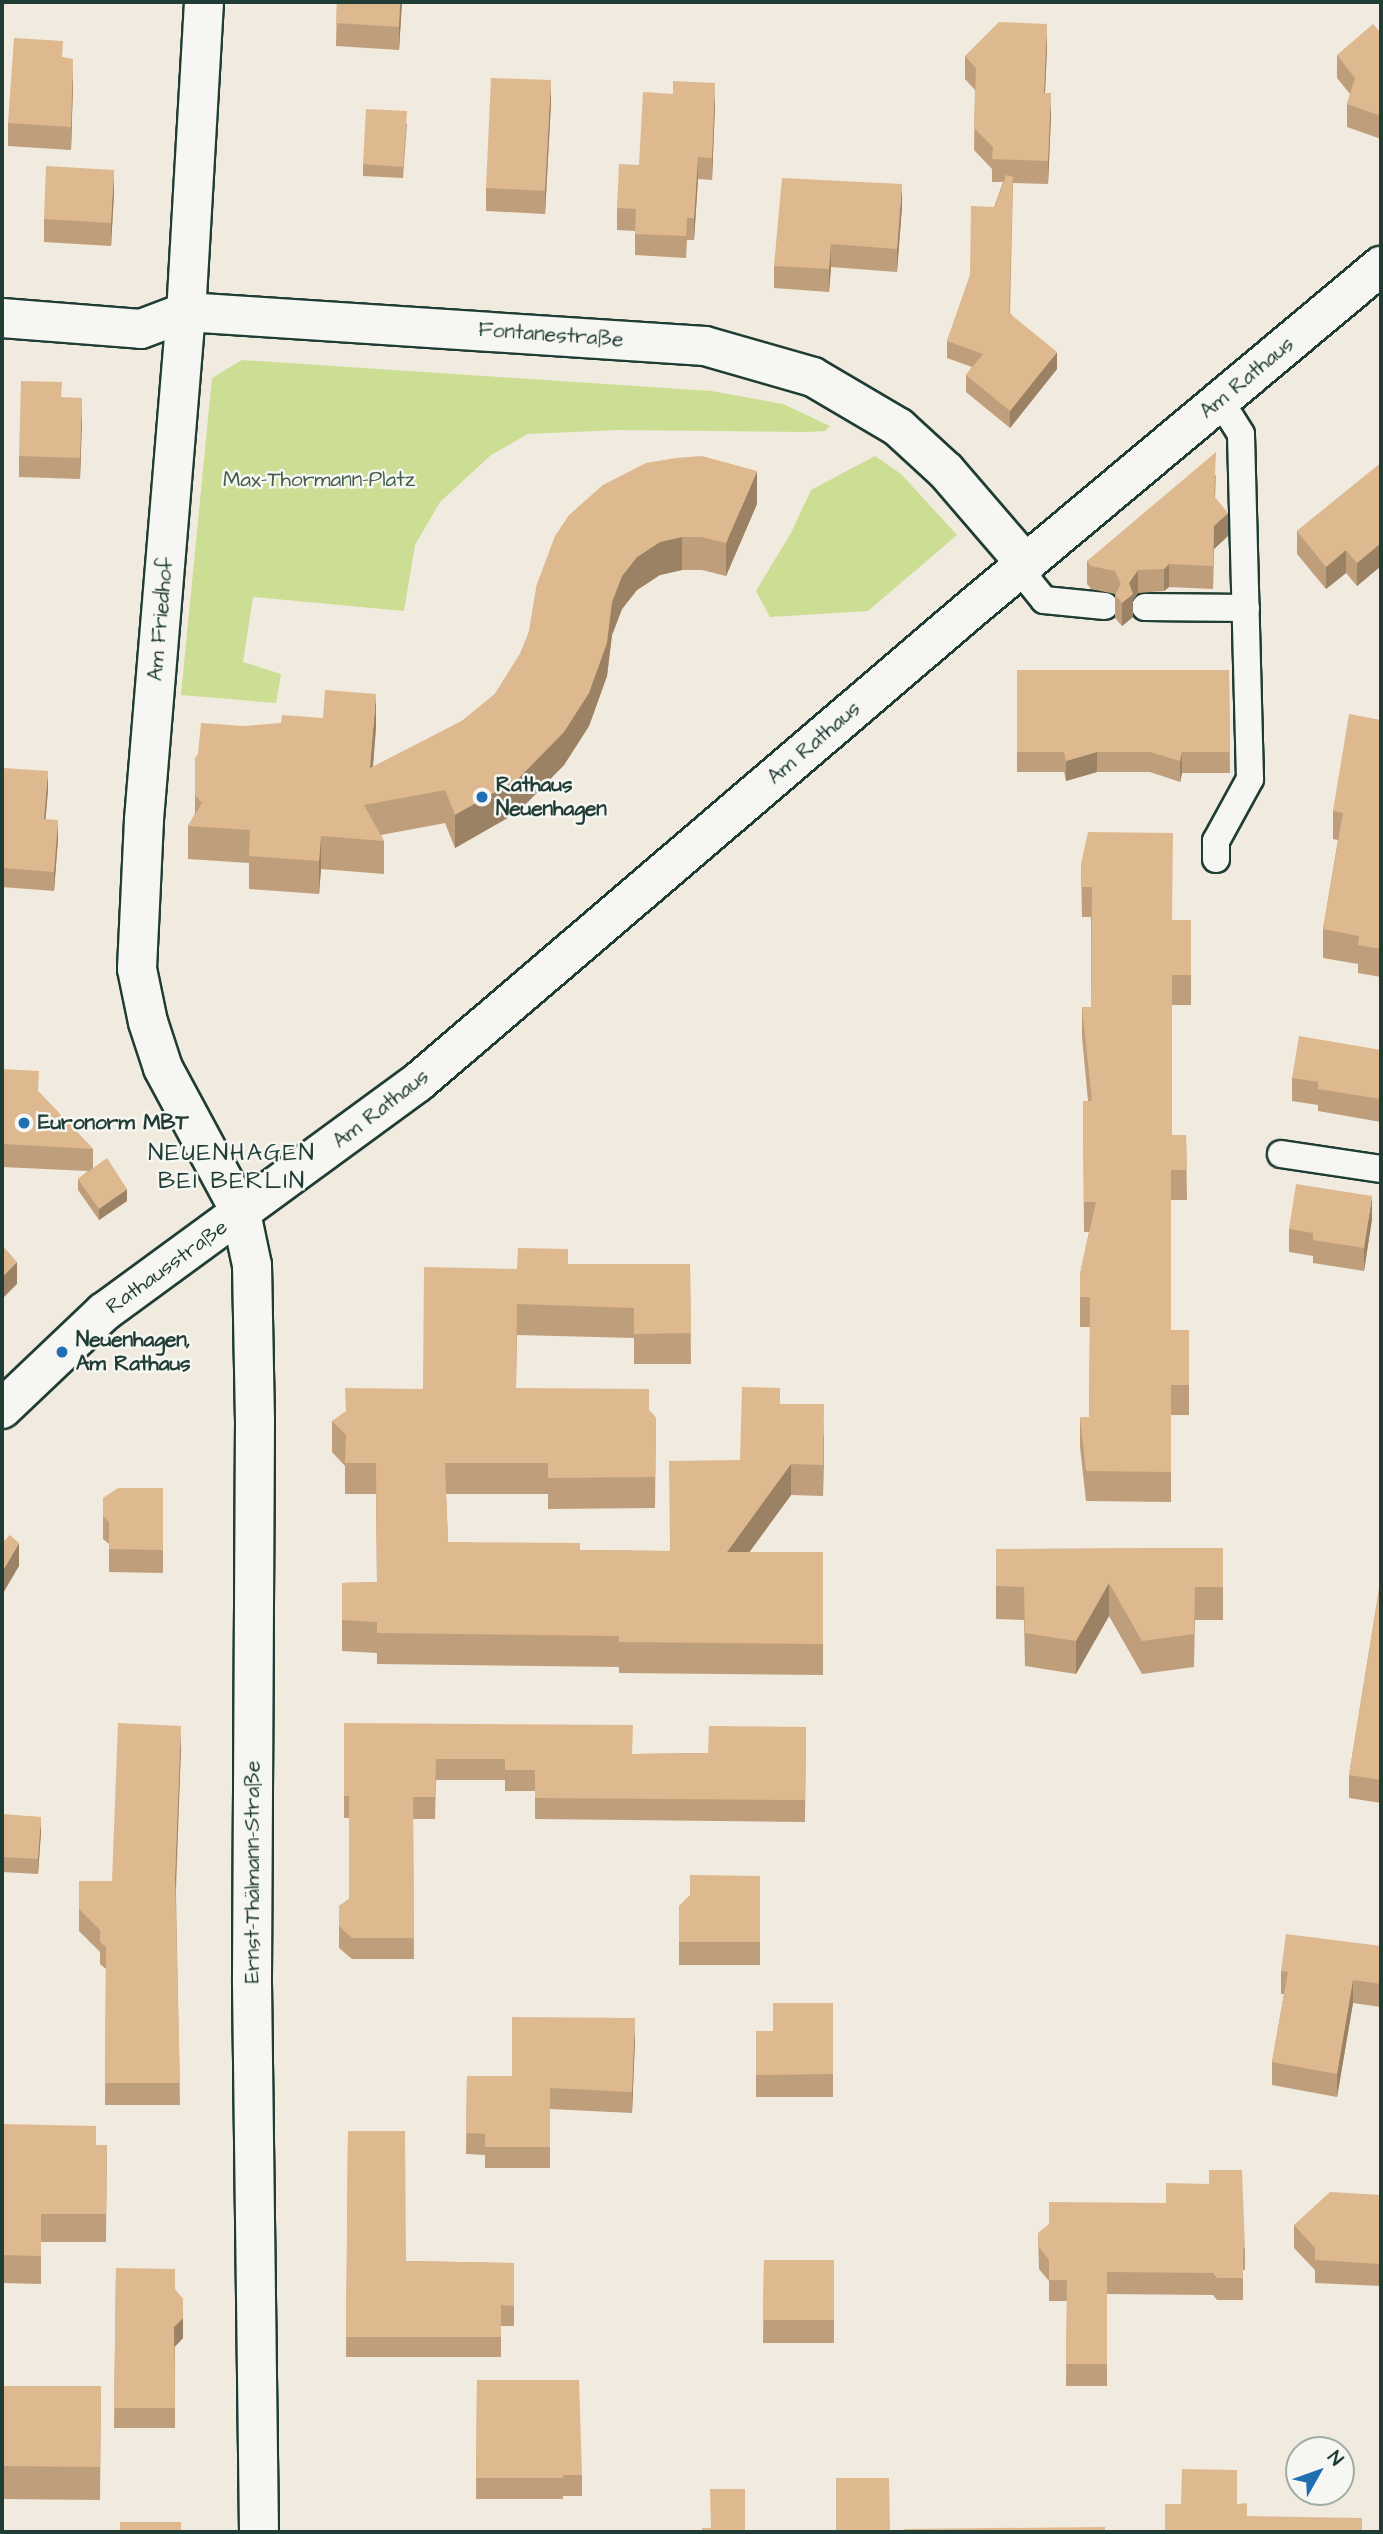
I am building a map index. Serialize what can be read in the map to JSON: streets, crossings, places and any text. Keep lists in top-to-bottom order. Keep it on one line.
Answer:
{"streets":{"street":["Fontanestraße","Am Rathaus","Am Friedhof","Rathausstraße","Ernst-Thälmann-Straße"]},"crossings":[["Fontanestraße","Am Rathaus"],["Fontanestraße","Am Friedhof"],["Am Rathaus","Am Friedhof"],["Am Rathaus","Rathausstraße"],["Am Rathaus","Ernst-Thälmann-Straße"],["Am Friedhof","Rathausstraße"],["Am Friedhof","Ernst-Thälmann-Straße"],["Rathausstraße","Ernst-Thälmann-Straße"]],"districts":["NEUENHAGEN BEI BERLIN"],"parks":["Max-Thormann-Platz"],"places":["Rathaus Neuenhagen","Euronorm MBT","Neuenhagen, Am Rathaus"],"north":"top right"}
